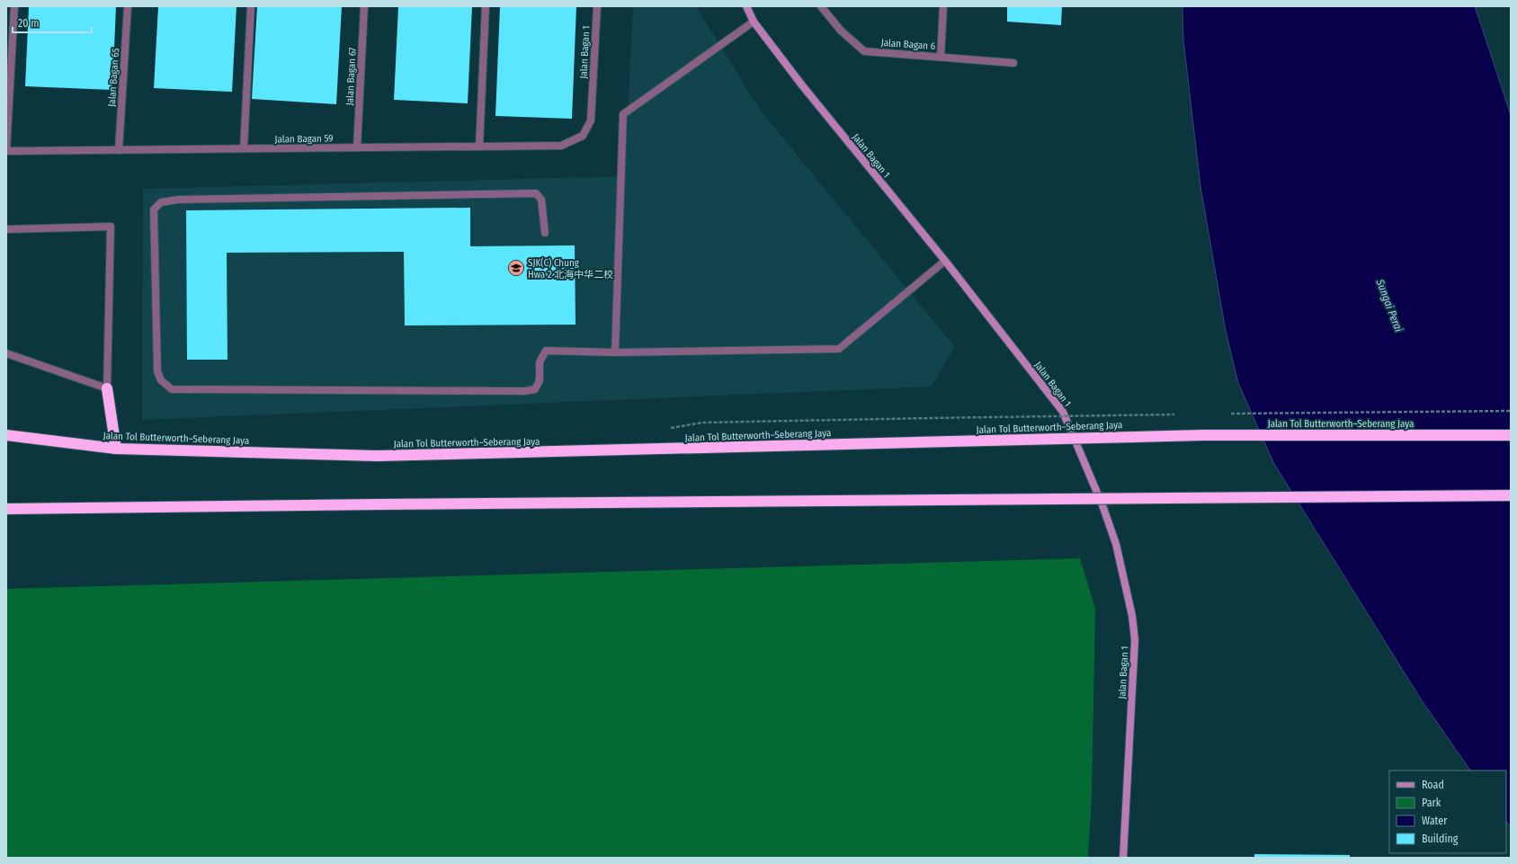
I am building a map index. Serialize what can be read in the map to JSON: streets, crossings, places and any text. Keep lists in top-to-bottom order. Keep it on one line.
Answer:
{"streets":{"highway":["Jalan Tol Butterworth–Seberang Jaya"],"street":["Jalan Bagan 6","Jalan Bagan 1","Jalan Bagan 67","Jalan Bagan 65","Jalan Bagan 59"]},"crossings":[["Jalan Bagan 1","Jalan Bagan 59"],["Jalan Bagan 67","Jalan Bagan 59"],["Jalan Bagan 65","Jalan Bagan 59"]],"water":["Sungai Perai"],"places":{"school or university":["SJK(C) Chung Hwa 2 北海中华二校"]},"legend":["Road","Park","Water","Building"],"scale_bar":"20 m"}
